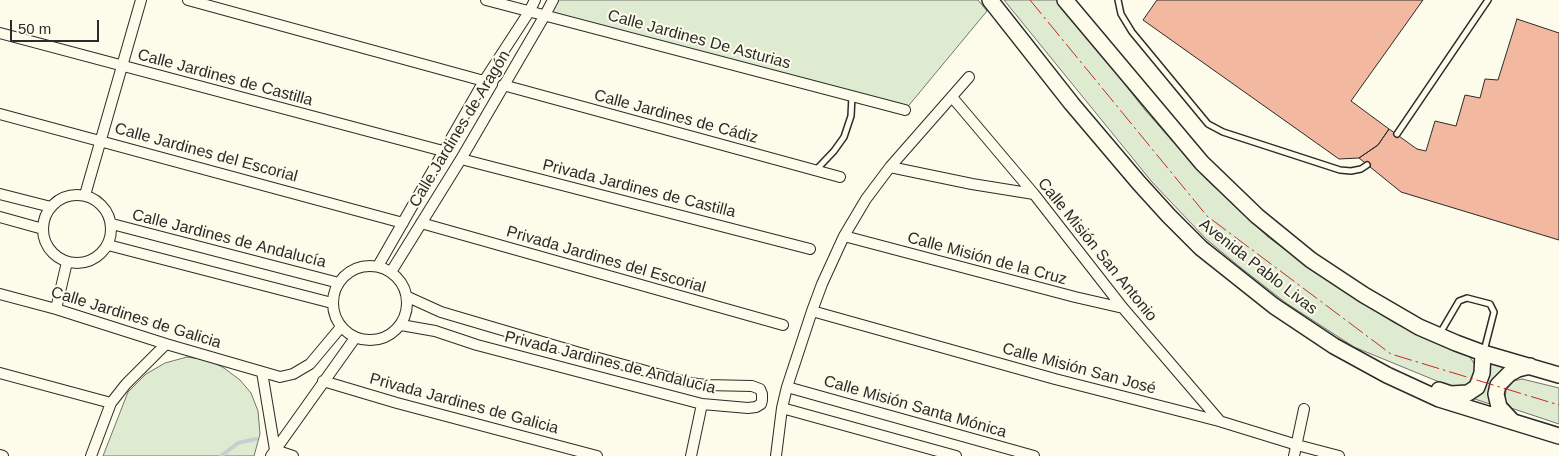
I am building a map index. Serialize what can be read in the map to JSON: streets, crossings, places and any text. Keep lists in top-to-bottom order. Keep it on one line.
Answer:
{"streets":{"main road":["Avenida Pablo Livas"],"street":["Calle Jardines De Asturias","Calle Jardines de Castilla","Calle Jardines de Cádiz","Calle Jardines de Aragón","Calle Jardines del Escorial","Privada Jardines de Castilla","Calle Jardines de Andalucía","Calle Misión San Antonio","Calle Misión de la Cruz","Privada Jardines del Escorial","Calle Jardines de Galicia","Privada Jardines de Andalucía","Calle Misión San José","Privada Jardines de Galicia","Calle Misión Santa Mónica"]},"crossings":[["Calle Jardines De Asturias","Calle Jardines de Aragón"],["Calle Jardines de Castilla","Calle Jardines de Aragón"],["Calle Jardines de Cádiz","Calle Jardines de Aragón"],["Calle Jardines de Aragón","Calle Jardines del Escorial"],["Calle Jardines de Aragón","Privada Jardines de Castilla"],["Calle Jardines de Aragón","Calle Jardines de Andalucía"],["Calle Jardines de Aragón","Privada Jardines del Escorial"],["Calle Jardines de Aragón","Calle Jardines de Galicia"],["Calle Jardines de Aragón","Privada Jardines de Andalucía"],["Calle Jardines de Andalucía","Calle Jardines de Galicia"],["Calle Jardines de Andalucía","Privada Jardines de Andalucía"],["Calle Misión San Antonio","Calle Misión de la Cruz"],["Calle Misión San Antonio","Calle Misión San José"],["Calle Jardines de Galicia","Privada Jardines de Andalucía"]],"scale_bar":"50 m"}
